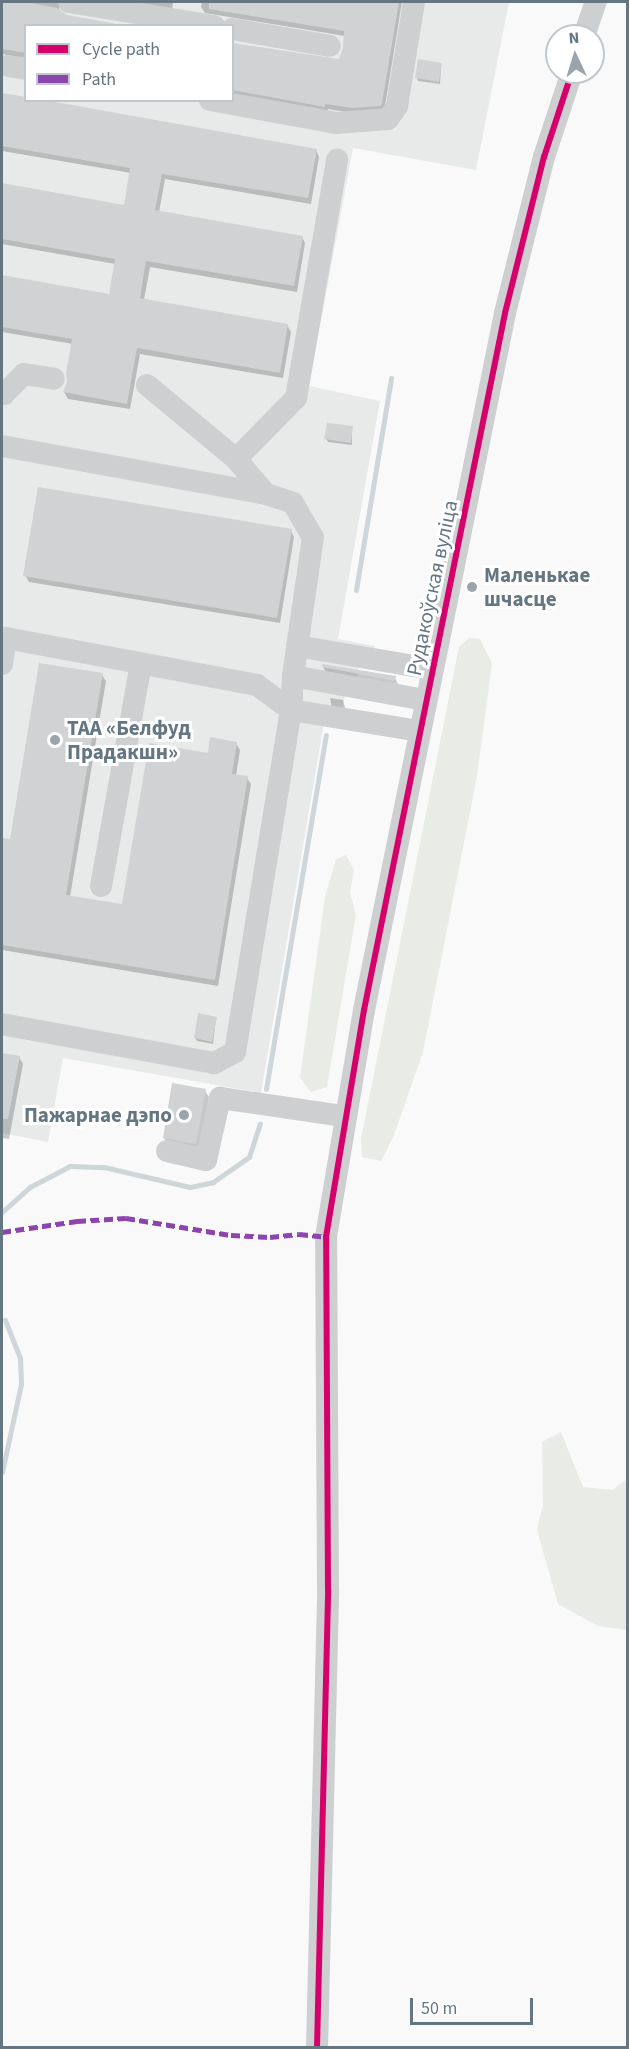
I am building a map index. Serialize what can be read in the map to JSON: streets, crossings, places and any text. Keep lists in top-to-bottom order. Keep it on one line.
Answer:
{"streets":{"street":["Рудакоўская вуліца"]},"places":["Маленькае шчасце","ТАА «Белфуд Прадакшн»","Пажарнае дэпо"],"legend":["Cycle path","Path"],"scale_bar":"50 m","north":"top"}
